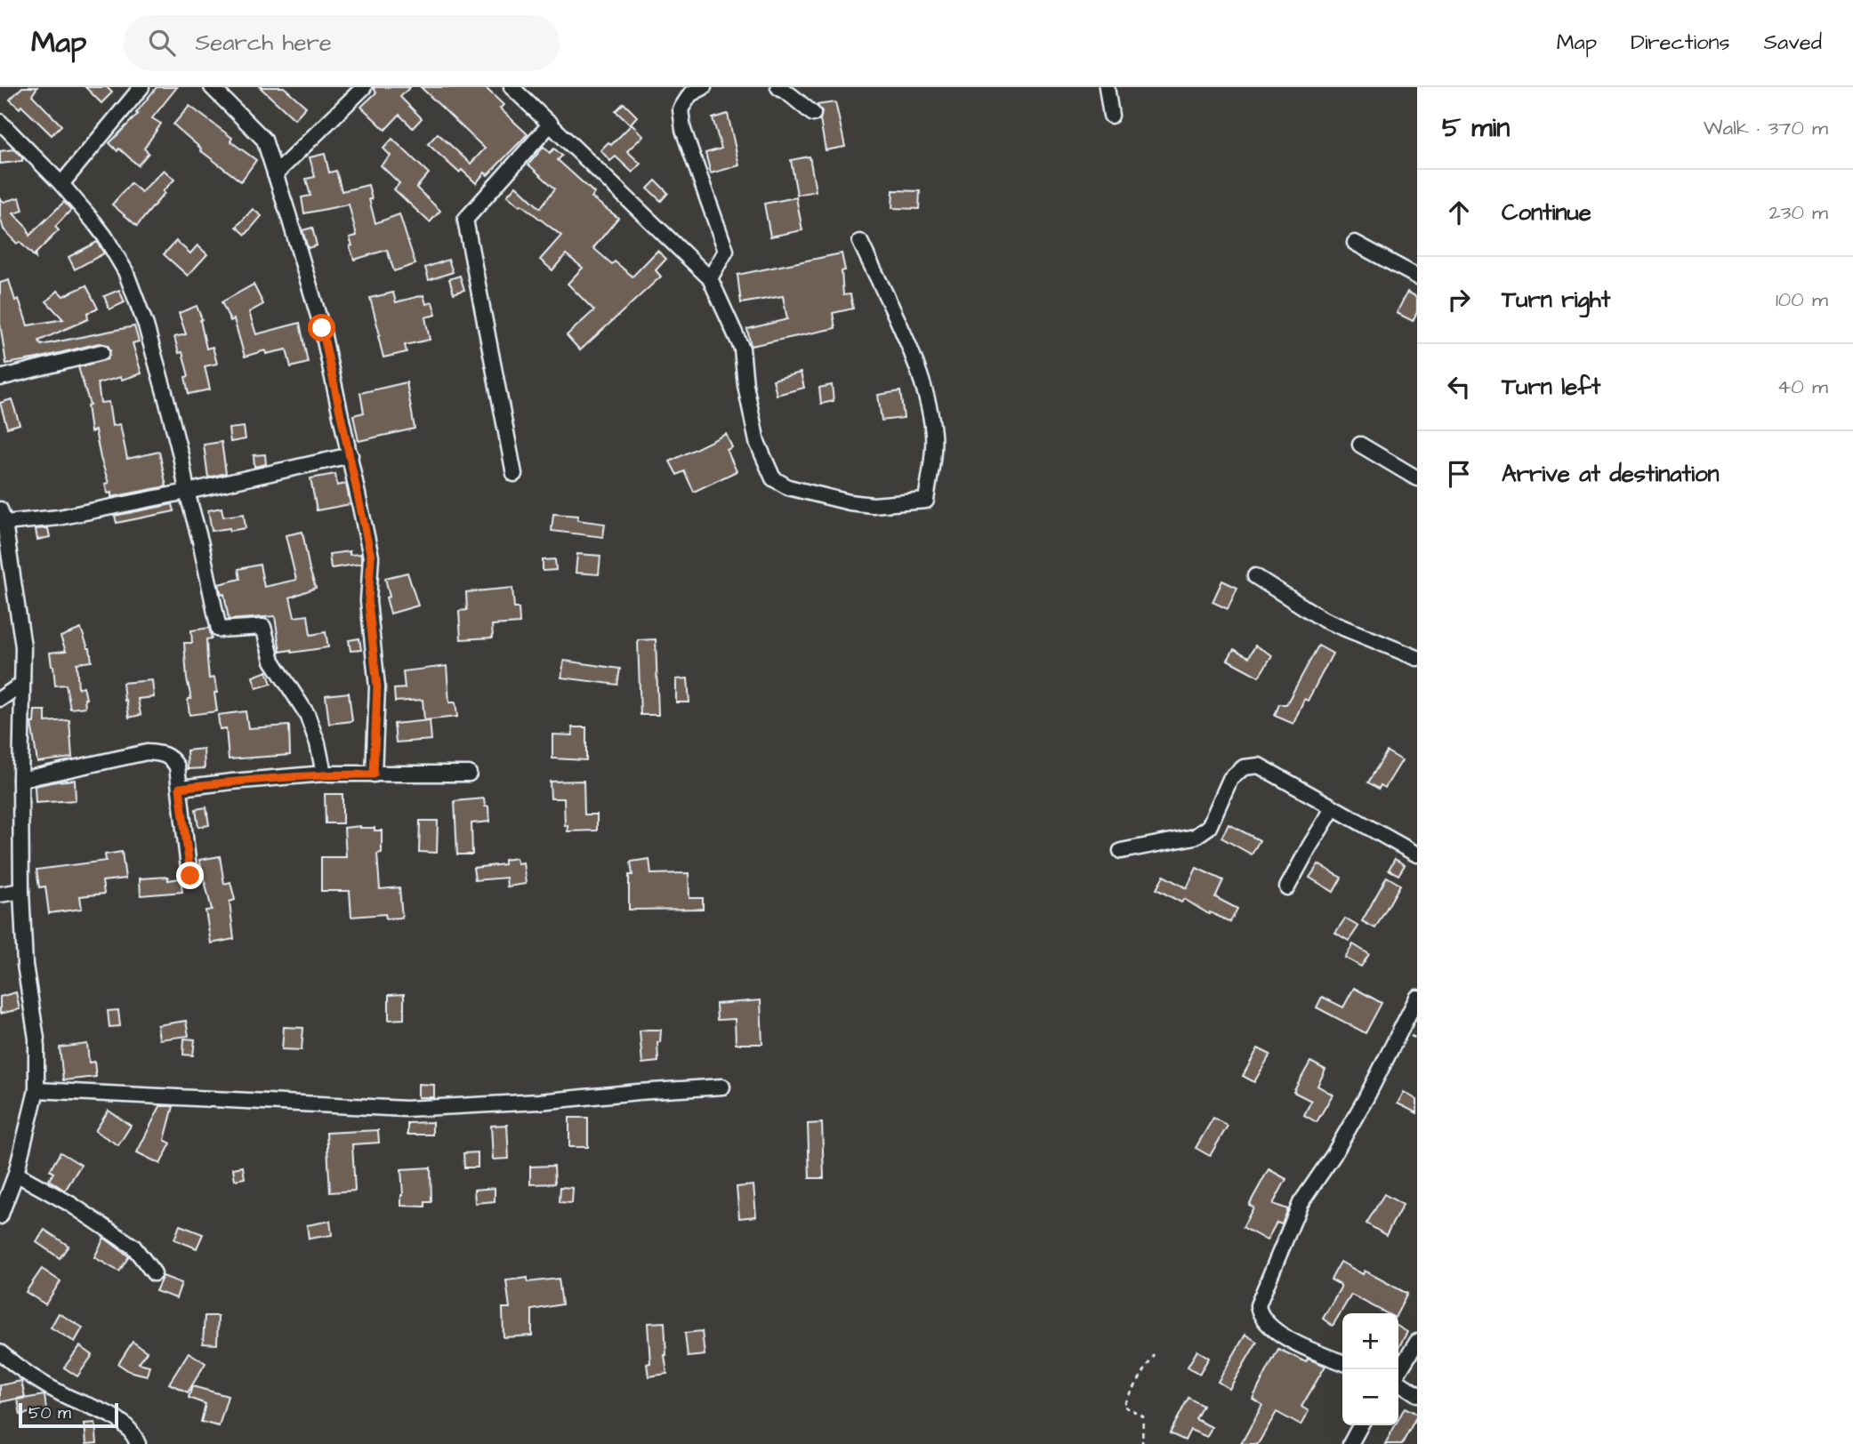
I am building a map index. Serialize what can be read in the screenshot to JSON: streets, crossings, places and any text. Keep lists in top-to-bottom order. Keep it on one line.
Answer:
{"scale_bar":"50 m","page":{"header":"Map","search":"Search here","nav":["Map","Directions","Saved"],"heading":["5 min","Walk · 370 m"],"list":[["Continue","230 m"],["Turn right","100 m"],["Turn left","40 m"],"Arrive at destination"],"map_buttons":["+","−"],"scale":"50 m"}}
